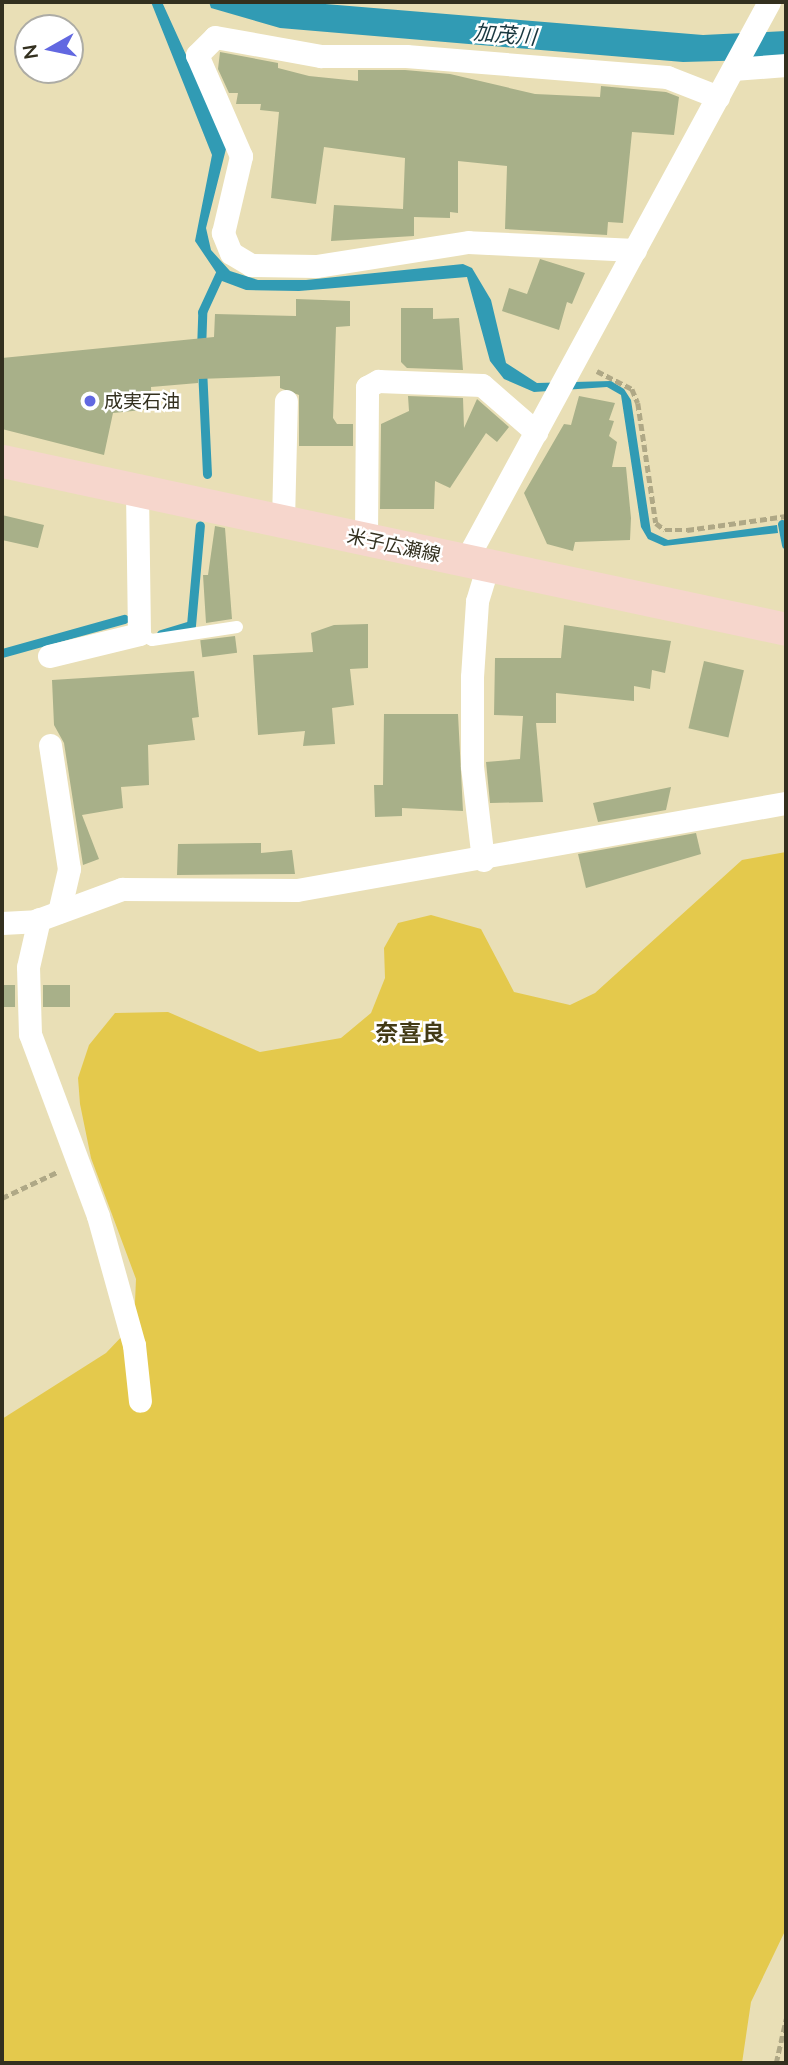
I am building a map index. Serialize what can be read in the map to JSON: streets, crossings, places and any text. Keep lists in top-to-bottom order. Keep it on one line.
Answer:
{"streets":{"main road":["米子広瀬線"]},"districts":["奈喜良"],"water":["加茂川"],"places":["成実石油"],"north":"left"}
